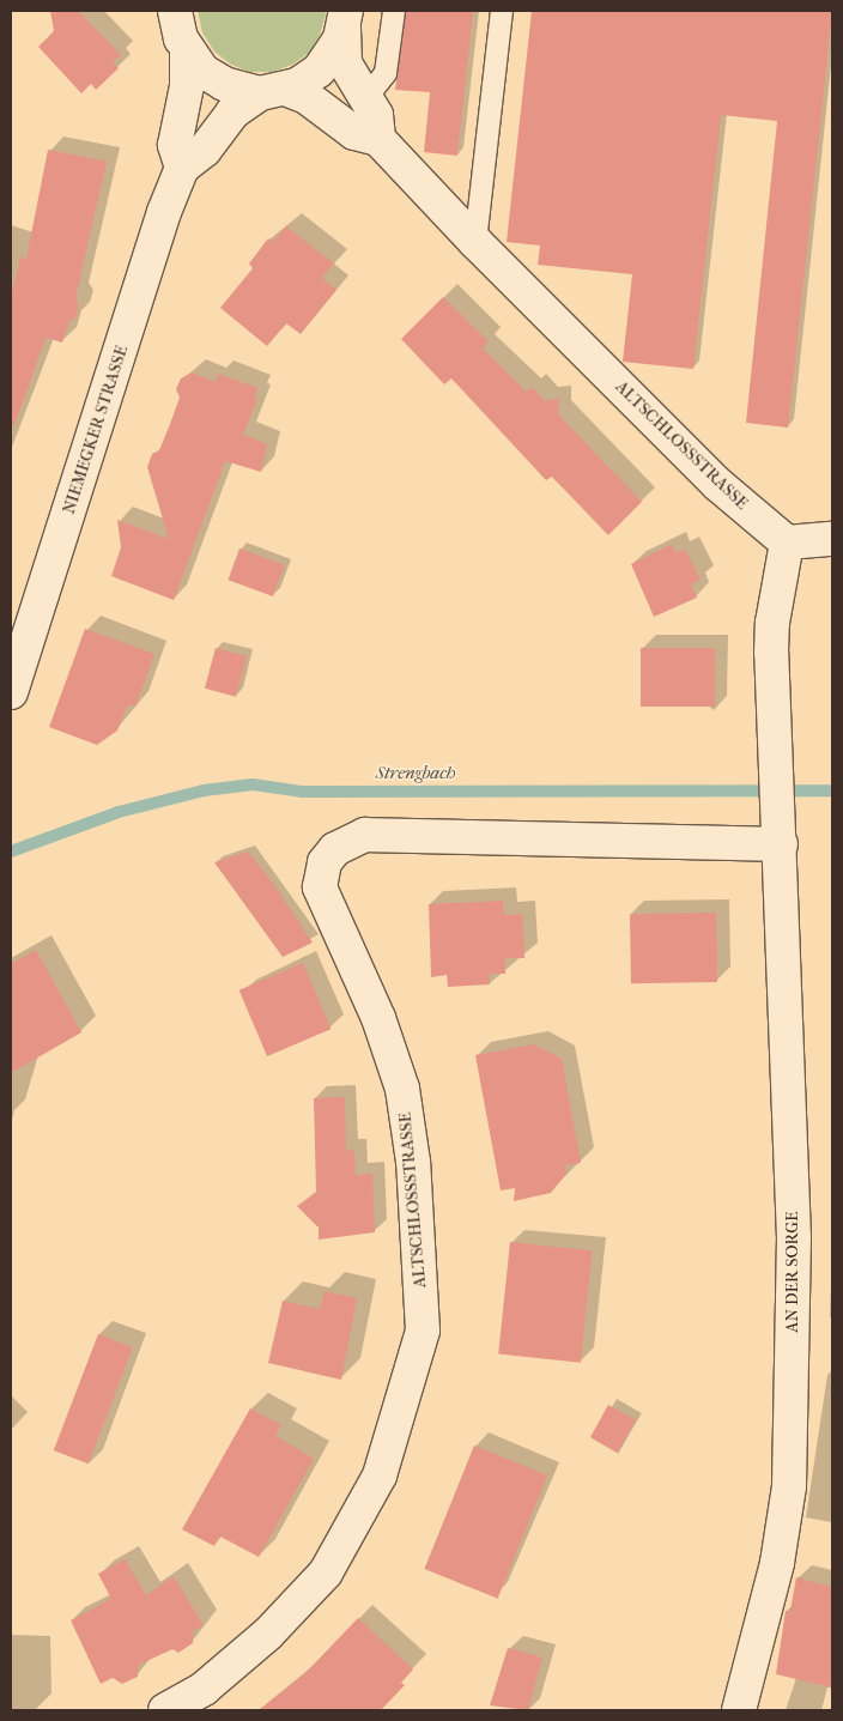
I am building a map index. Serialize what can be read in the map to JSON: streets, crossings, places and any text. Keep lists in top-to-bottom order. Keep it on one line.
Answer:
{"streets":{"street":["NIEMEGKER STRASSE","ALTSCHLOSSSTRASSE","AN DER SORGE"]},"crossings":[["NIEMEGKER STRASSE","ALTSCHLOSSSTRASSE"],["ALTSCHLOSSSTRASSE","AN DER SORGE"]],"water":["Strengbach"]}
